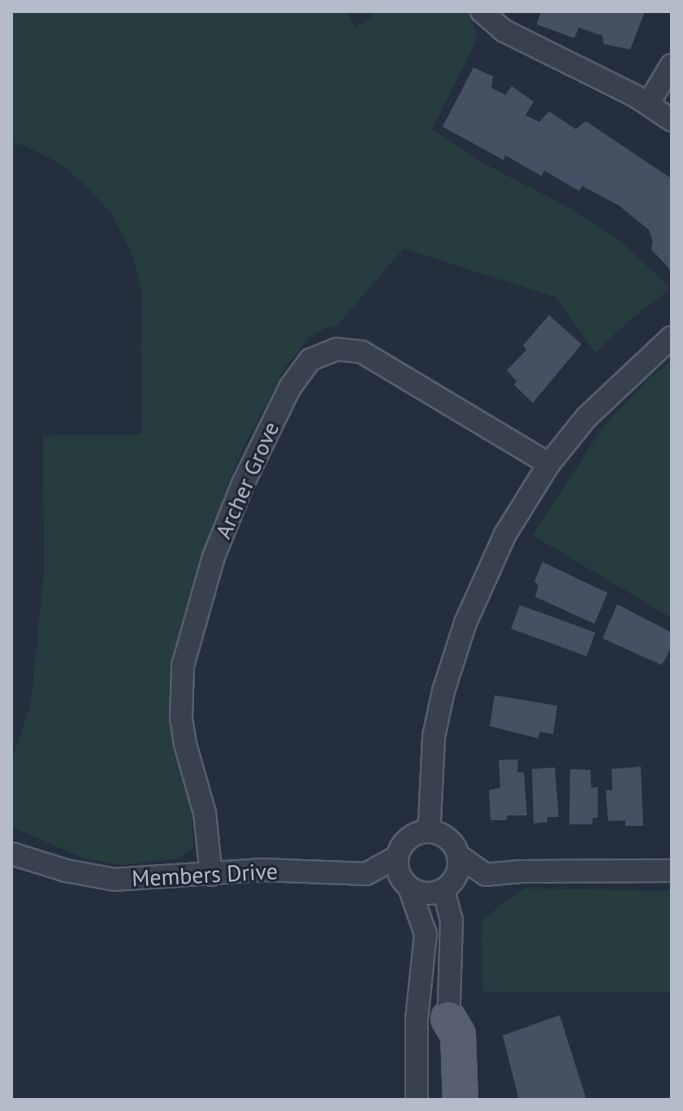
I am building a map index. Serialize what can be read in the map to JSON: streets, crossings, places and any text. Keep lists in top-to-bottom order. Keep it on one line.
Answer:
{"streets":{"street":["Archer Grove","Members Drive"]},"crossings":[["Archer Grove","Members Drive"]]}
